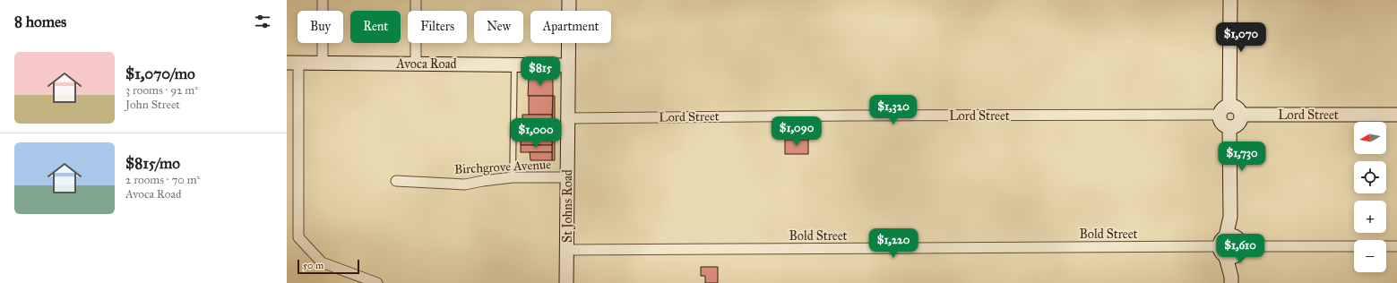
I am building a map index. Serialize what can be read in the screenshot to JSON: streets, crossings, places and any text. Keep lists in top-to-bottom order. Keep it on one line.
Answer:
{"streets":{"main road":["Avoca Road","Lord Street","St Johns Road"],"street":["Birchgrove Avenue","Bold Street"]},"crossings":[["Avoca Road","St Johns Road"],["Lord Street","St Johns Road"],["Birchgrove Avenue","St Johns Road"],["St Johns Road","Bold Street"]],"scale_bar":"50 m","north":"left","page":{"heading":"8 homes","chip":["Buy","Rent","Filters","New","Apartment"],"price":["$1,070","$815","$1,320","$1,090","$1,000","$1,730","$1,220","$1,610"],"list":[{"name":"$1,070/mo","note":"3 rooms · 92 m² · John Street"},{"name":"$815/mo","note":"2 rooms · 70 m² · Avoca Road"}],"map_buttons":["+","−"],"scale":"50 m"}}
